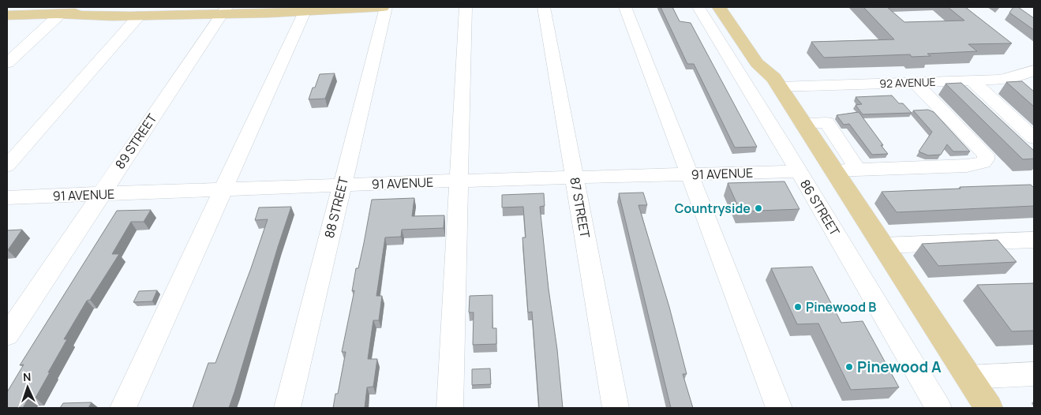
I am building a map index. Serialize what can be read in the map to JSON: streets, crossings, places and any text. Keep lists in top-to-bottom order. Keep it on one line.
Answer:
{"streets":{"street":["92 AVENUE","89 STREET","91 AVENUE","88 STREET","87 STREET","86 STREET"]},"crossings":[["89 STREET","91 AVENUE"],["91 AVENUE","88 STREET"],["91 AVENUE","87 STREET"],["91 AVENUE","86 STREET"]],"places":["Countryside","Pinewood B","Pinewood A"],"north":"top"}
